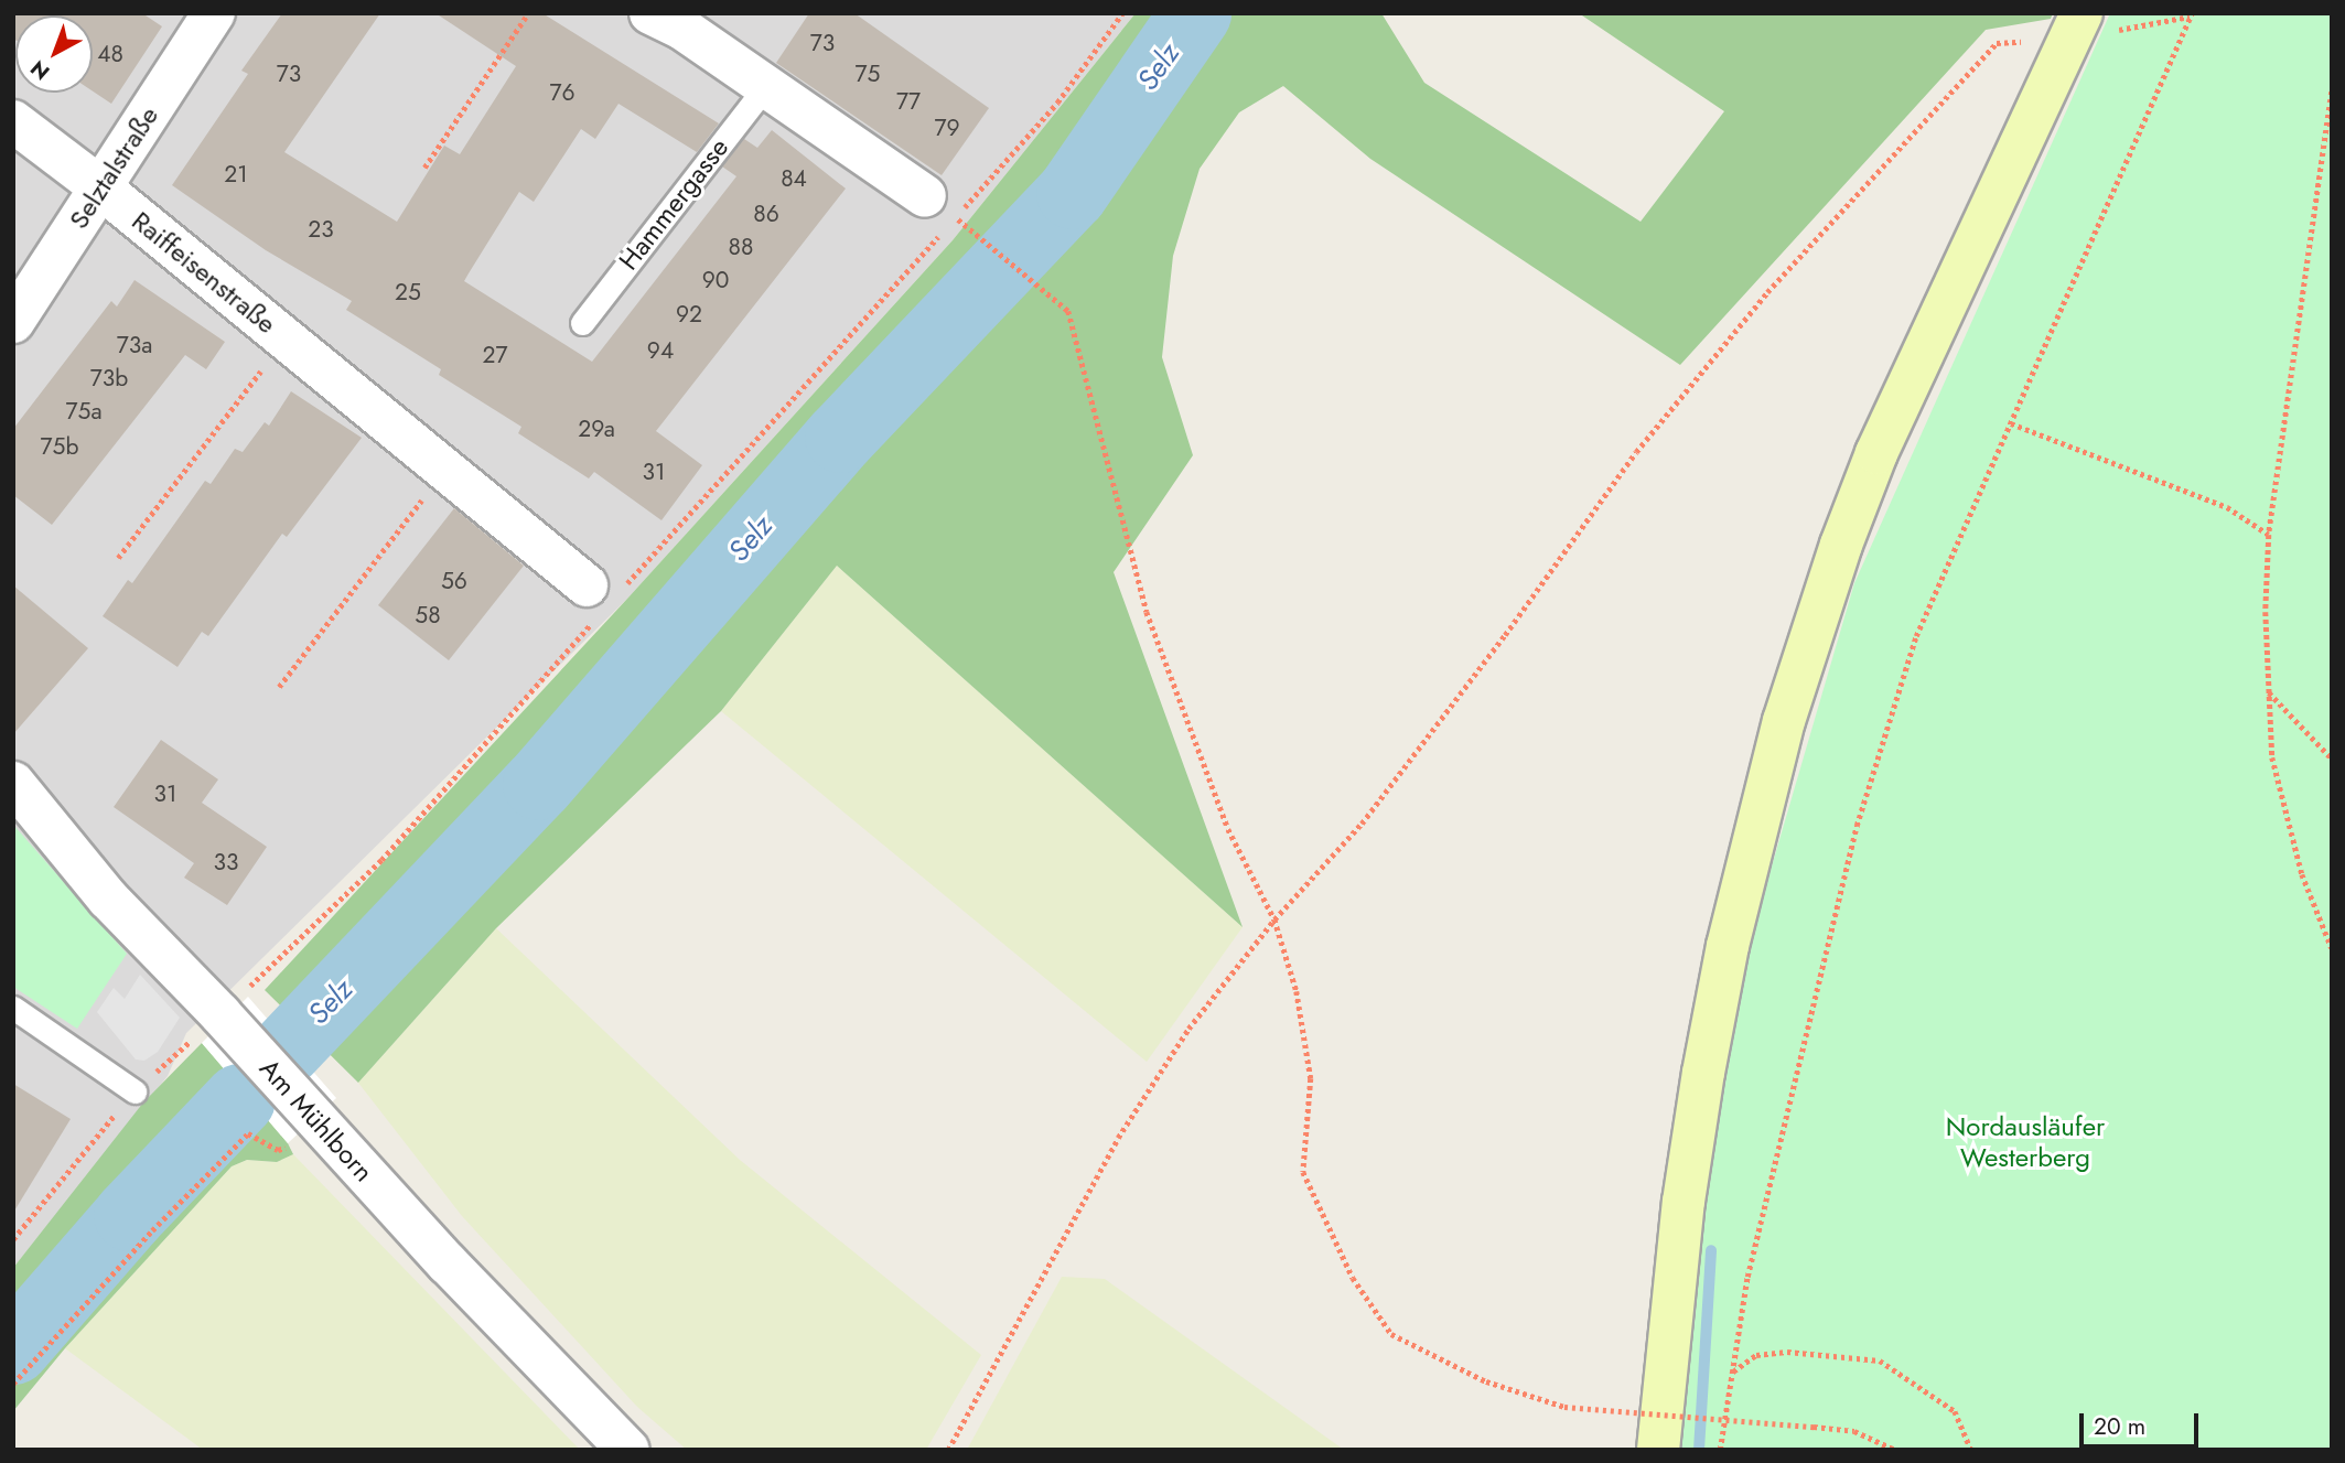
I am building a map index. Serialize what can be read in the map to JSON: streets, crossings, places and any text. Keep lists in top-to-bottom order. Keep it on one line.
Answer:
{"streets":{"street":["Selztalstraße","Raiffeisenstraße","Am Mühlborn"],"lane":["Hammergasse"]},"crossings":[["Selztalstraße","Raiffeisenstraße"]],"water":["Selz"],"parks":["Nordausläufer Westerberg"],"house_numbers":["73","48","73","75","76","77","79","21","84","86","23","88","90","25","92","73a","94","27","73b","75a","29a","75b","31","56","58","31","33"],"scale_bar":"20 m","north":"bottom left"}
